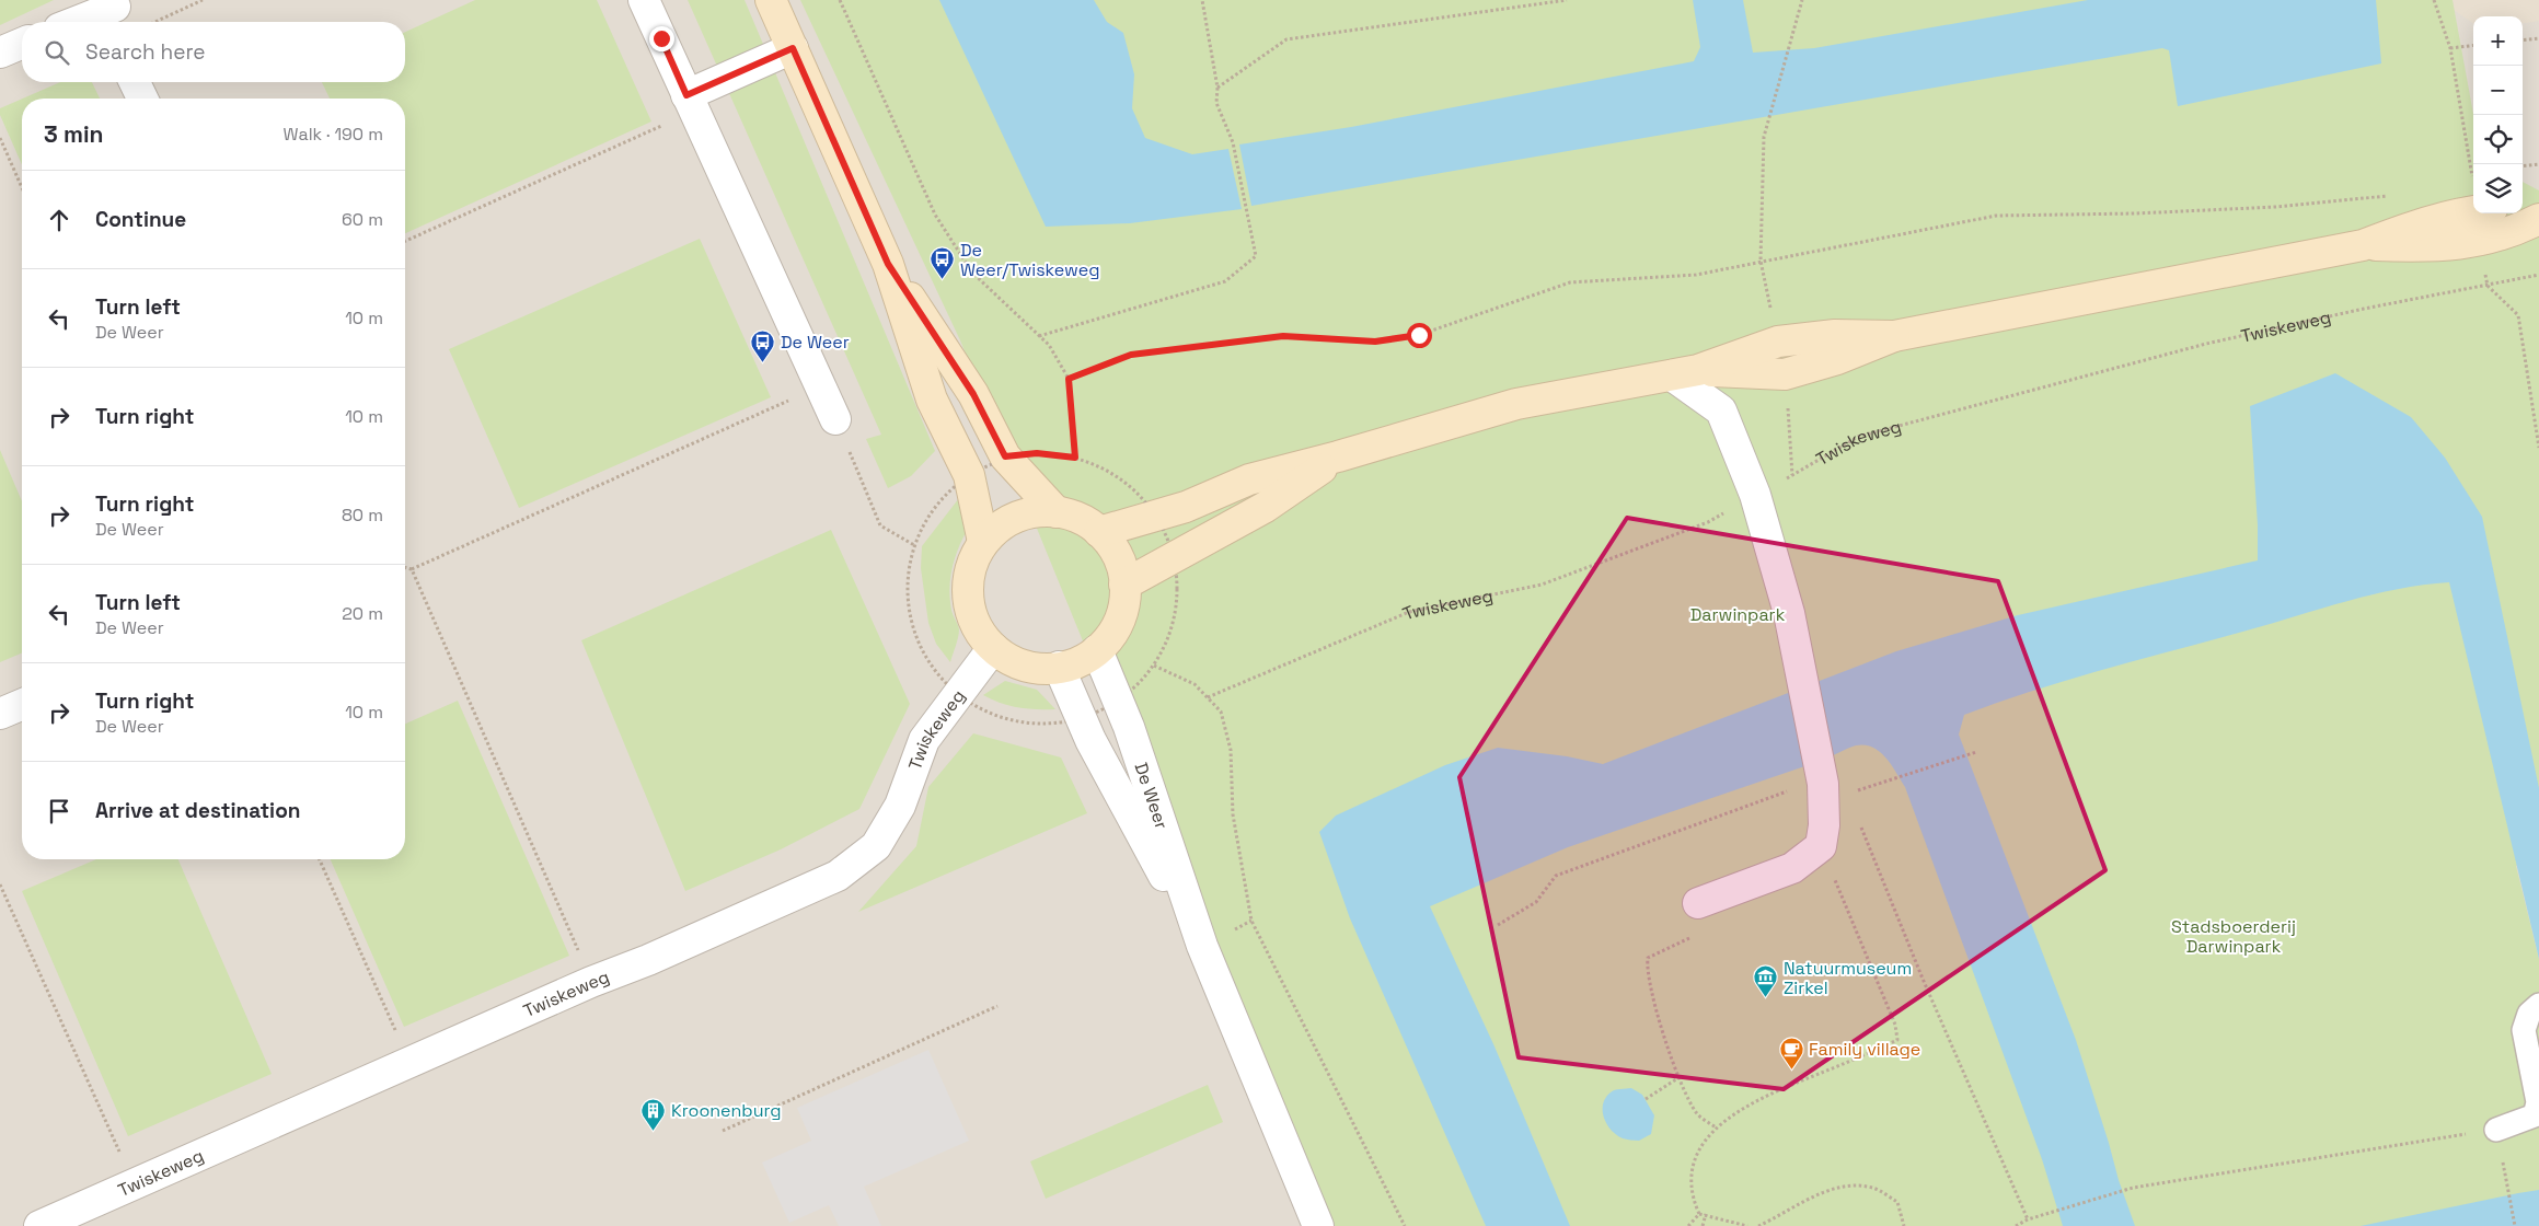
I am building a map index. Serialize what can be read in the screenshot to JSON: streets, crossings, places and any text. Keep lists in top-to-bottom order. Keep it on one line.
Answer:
{"streets":{"street":["Twiskeweg","De Weer"]},"crossings":[["Twiskeweg","De Weer"]],"parks":["Darwinpark","Stadsboerderij Darwinpark"],"places":{"bus stop":["De Weer/Twiskeweg","De Weer"],"museum":["Natuurmuseum Zirkel"],"cafe":["Family village"],"building":["Kroonenburg"]},"page":{"map_buttons":["+","−"],"search":"Search here","heading":["3 min","Walk · 190 m"],"list":[["Continue","60 m"],["Turn left","De Weer","10 m"],["Turn right","10 m"],["Turn right","De Weer","80 m"],["Turn left","De Weer","20 m"],["Turn right","De Weer","10 m"],"Arrive at destination"]}}
